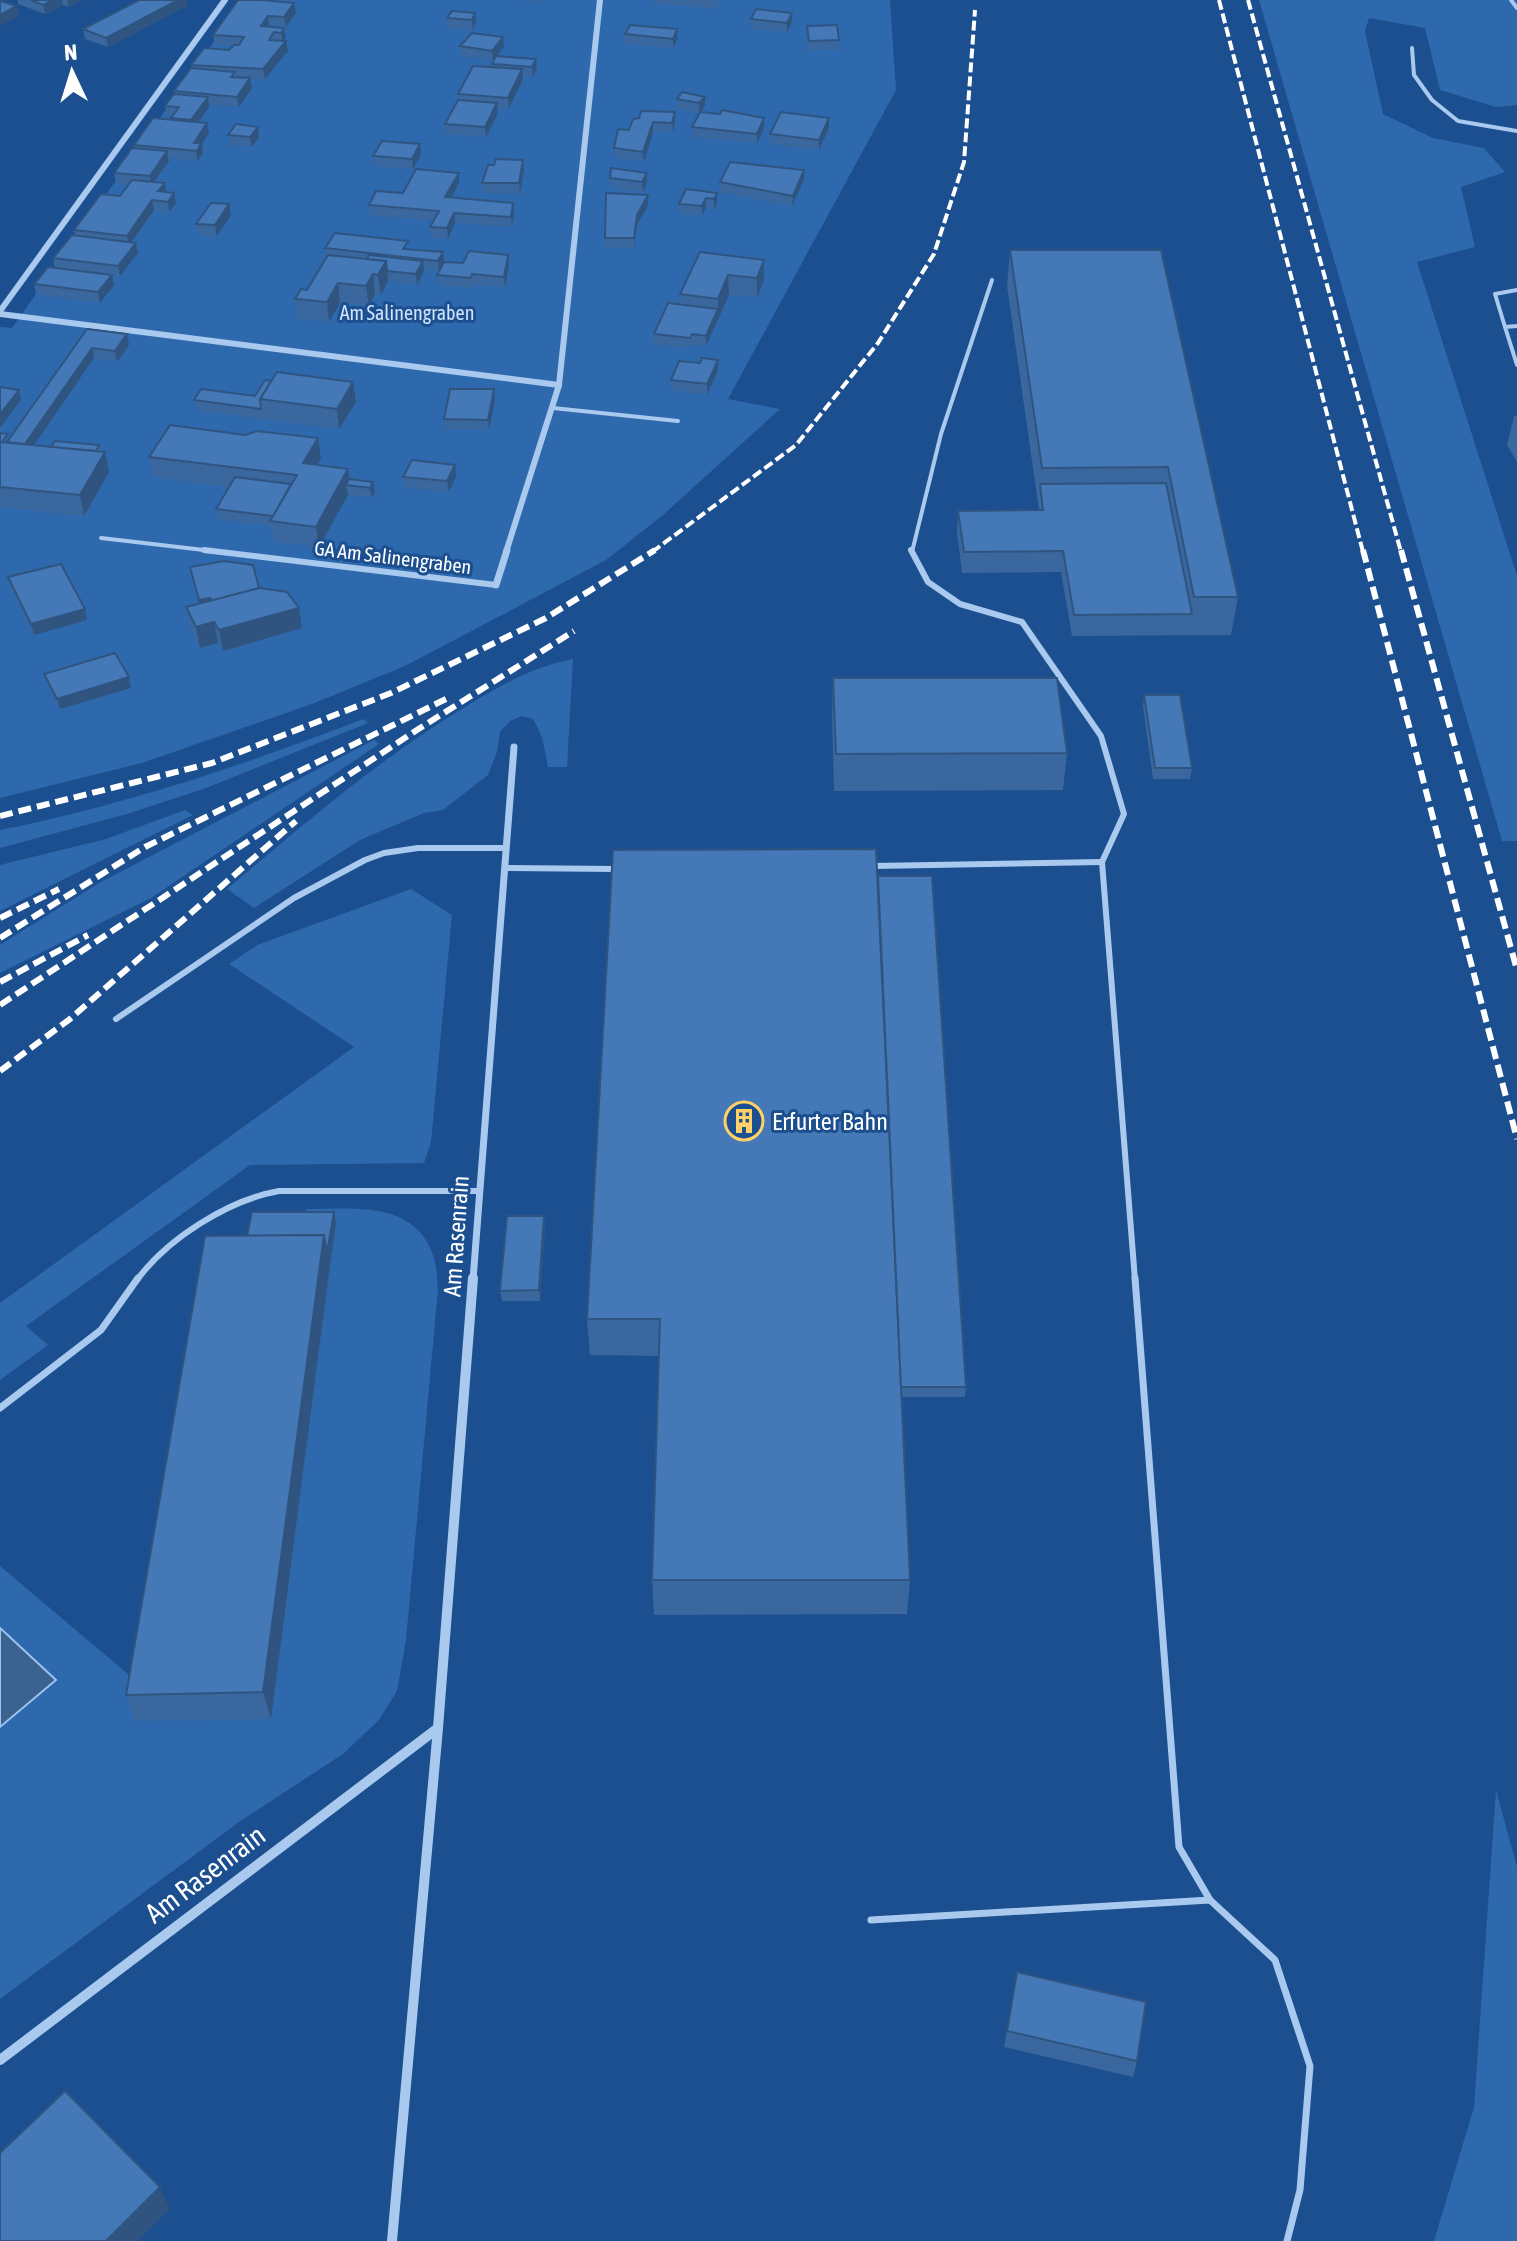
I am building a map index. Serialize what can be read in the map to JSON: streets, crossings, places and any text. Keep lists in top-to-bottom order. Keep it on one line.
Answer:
{"streets":{"street":["GA Am Salinengraben","Am Rasenrain"]},"parks":["Am Salinengraben"],"places":{"building":["Erfurter Bahn"]},"north":"top"}
